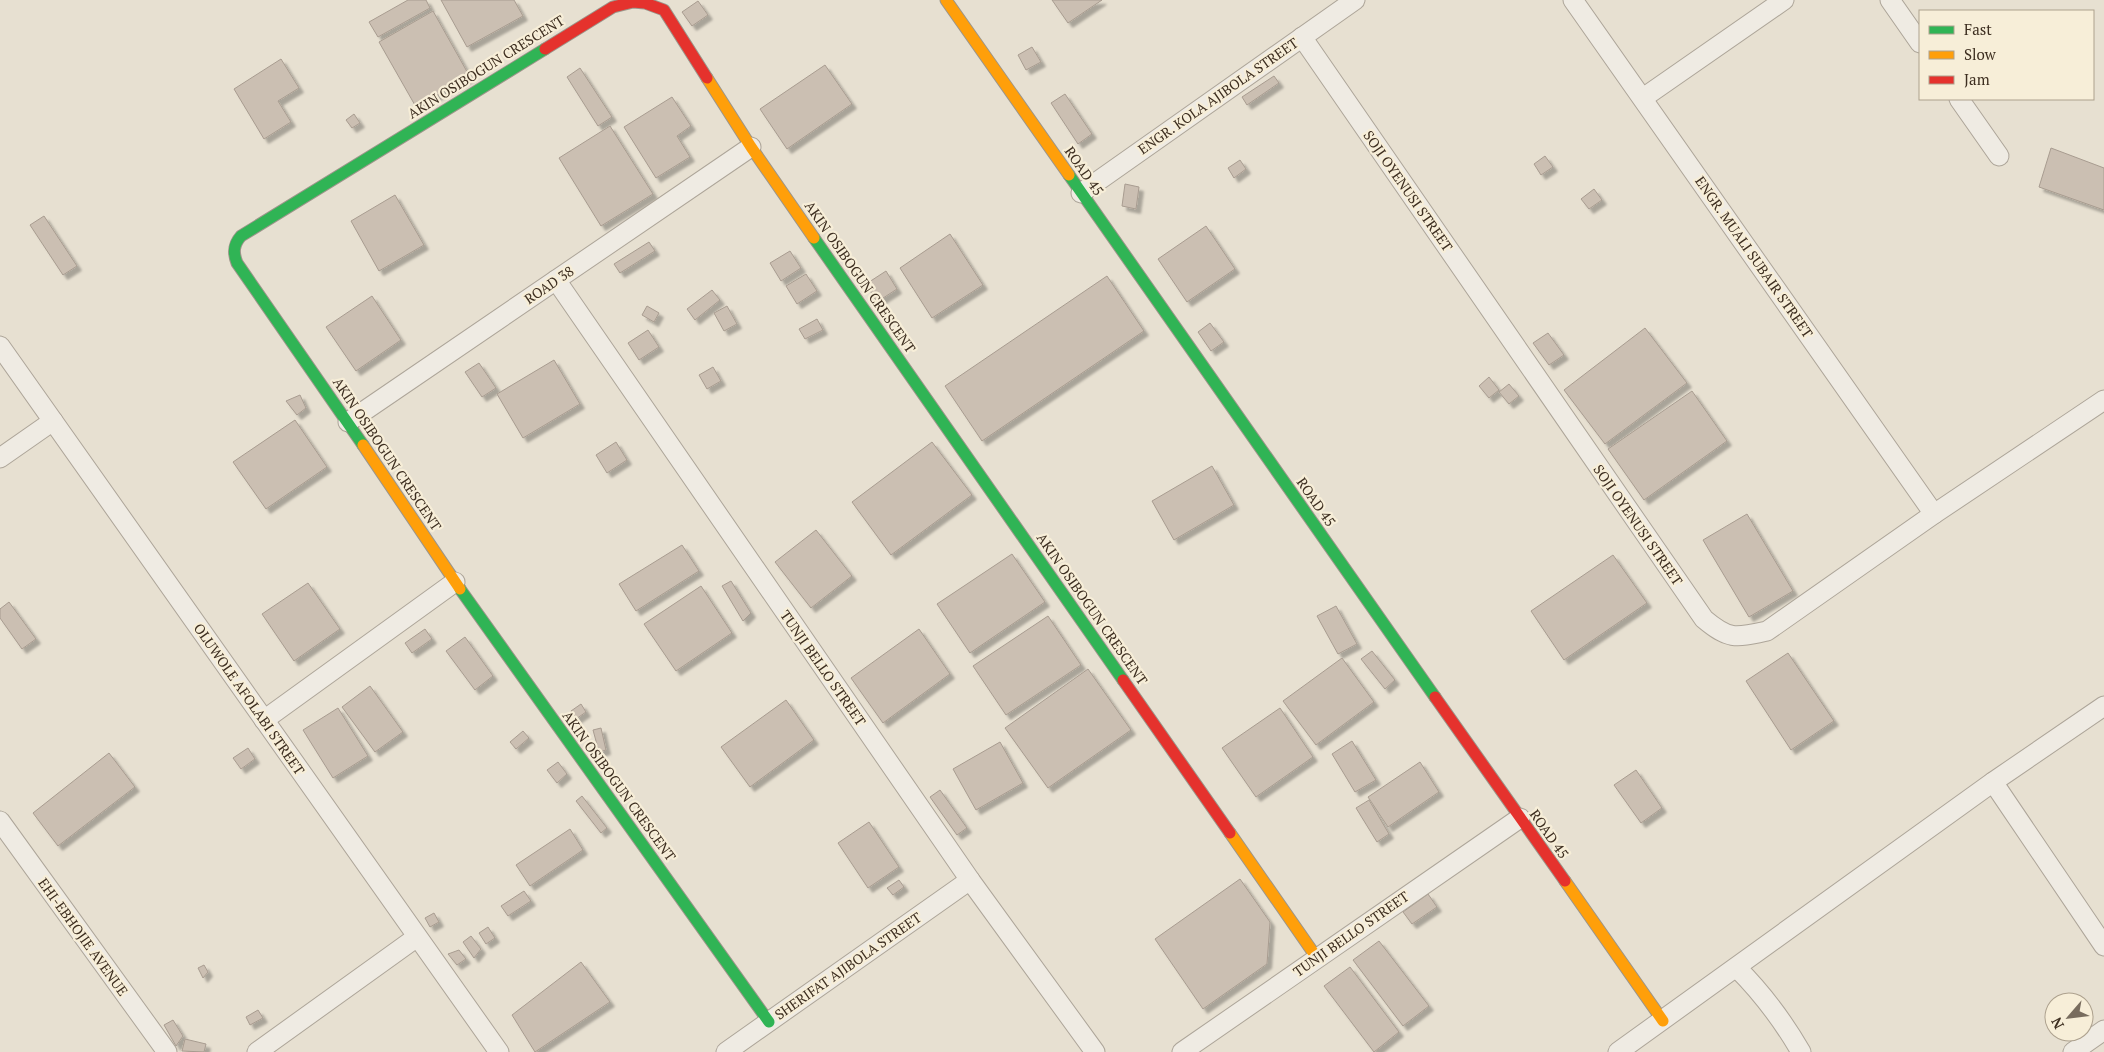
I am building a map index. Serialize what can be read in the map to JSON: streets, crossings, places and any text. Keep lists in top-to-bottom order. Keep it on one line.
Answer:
{"streets":{"street":["AKIN OSIBOGUN CRESCENT","ENGR. KOLA AJIBOLA STREET","ROAD 45","SOJI OYENUSI STREET","ENGR. MUALI SUBAIR STREET","ROAD 38","TUNJI BELLO STREET","OLUWOLE AFOLABI STREET","EHI-EBHOJIE AVENUE","SHERIFAT AJIBOLA STREET"]},"crossings":[["AKIN OSIBOGUN CRESCENT","ROAD 38"],["AKIN OSIBOGUN CRESCENT","TUNJI BELLO STREET"],["AKIN OSIBOGUN CRESCENT","SHERIFAT AJIBOLA STREET"],["ENGR. KOLA AJIBOLA STREET","ROAD 45"],["ENGR. KOLA AJIBOLA STREET","SOJI OYENUSI STREET"],["ROAD 45","TUNJI BELLO STREET"],["SOJI OYENUSI STREET","ENGR. MUALI SUBAIR STREET"],["ROAD 38","TUNJI BELLO STREET"],["TUNJI BELLO STREET","SHERIFAT AJIBOLA STREET"]],"legend":["Fast","Slow","Jam"],"north":"bottom left"}
